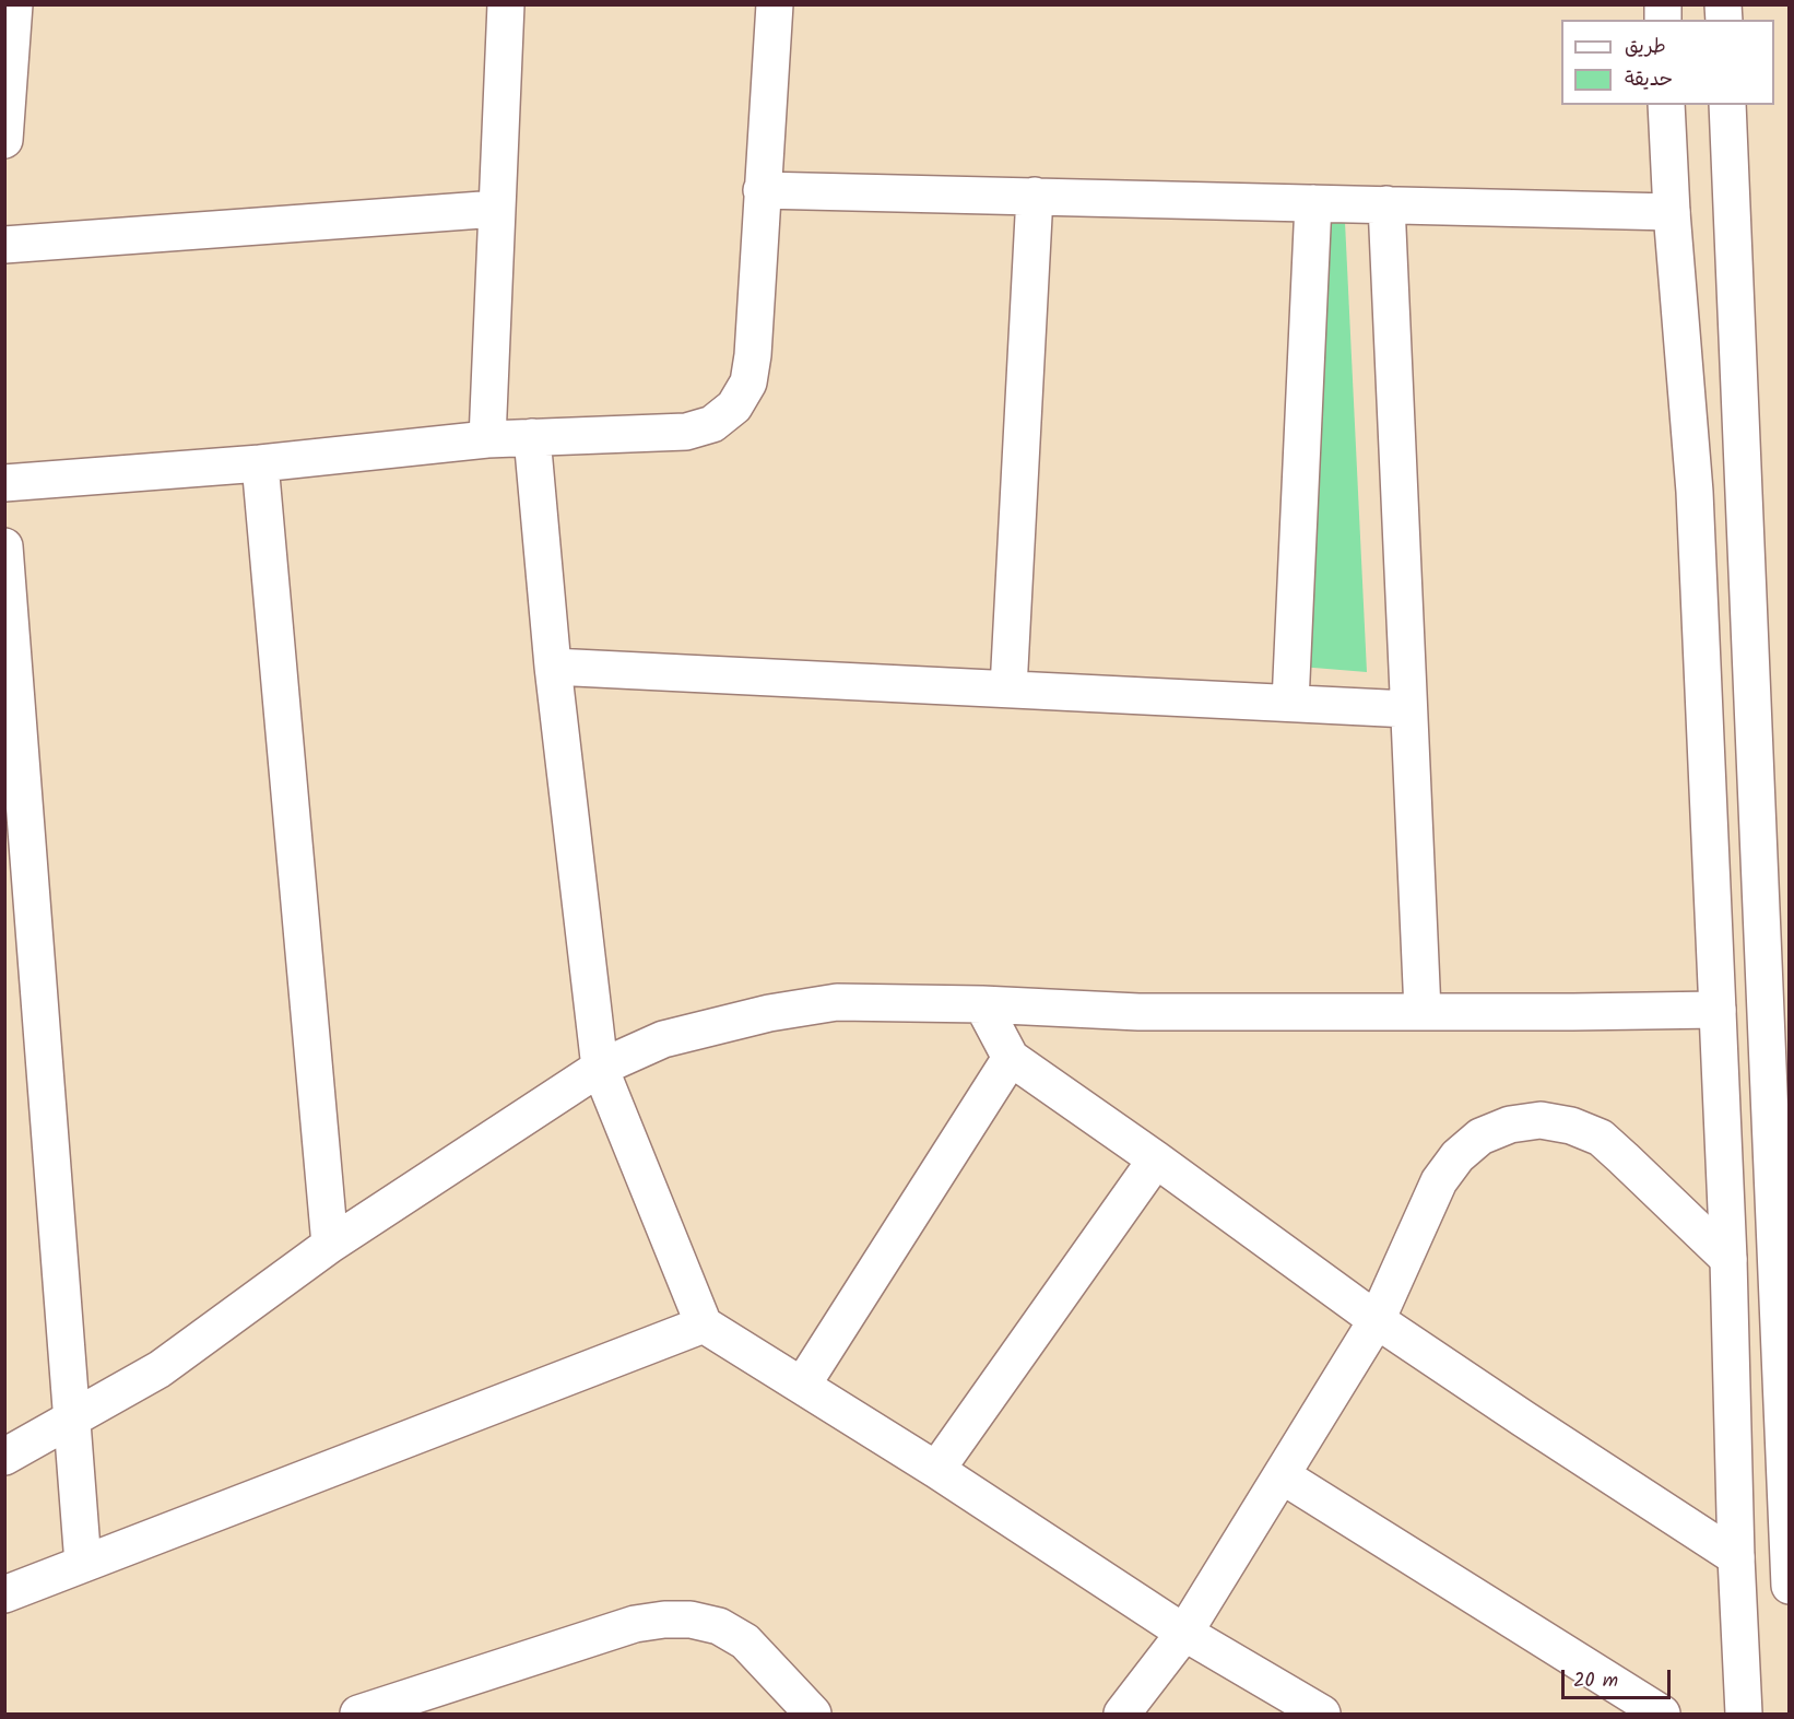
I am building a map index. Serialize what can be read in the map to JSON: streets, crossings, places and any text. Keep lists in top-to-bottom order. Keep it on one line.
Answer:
{"legend":["طريق","حديقة"],"scale_bar":"20 m"}
